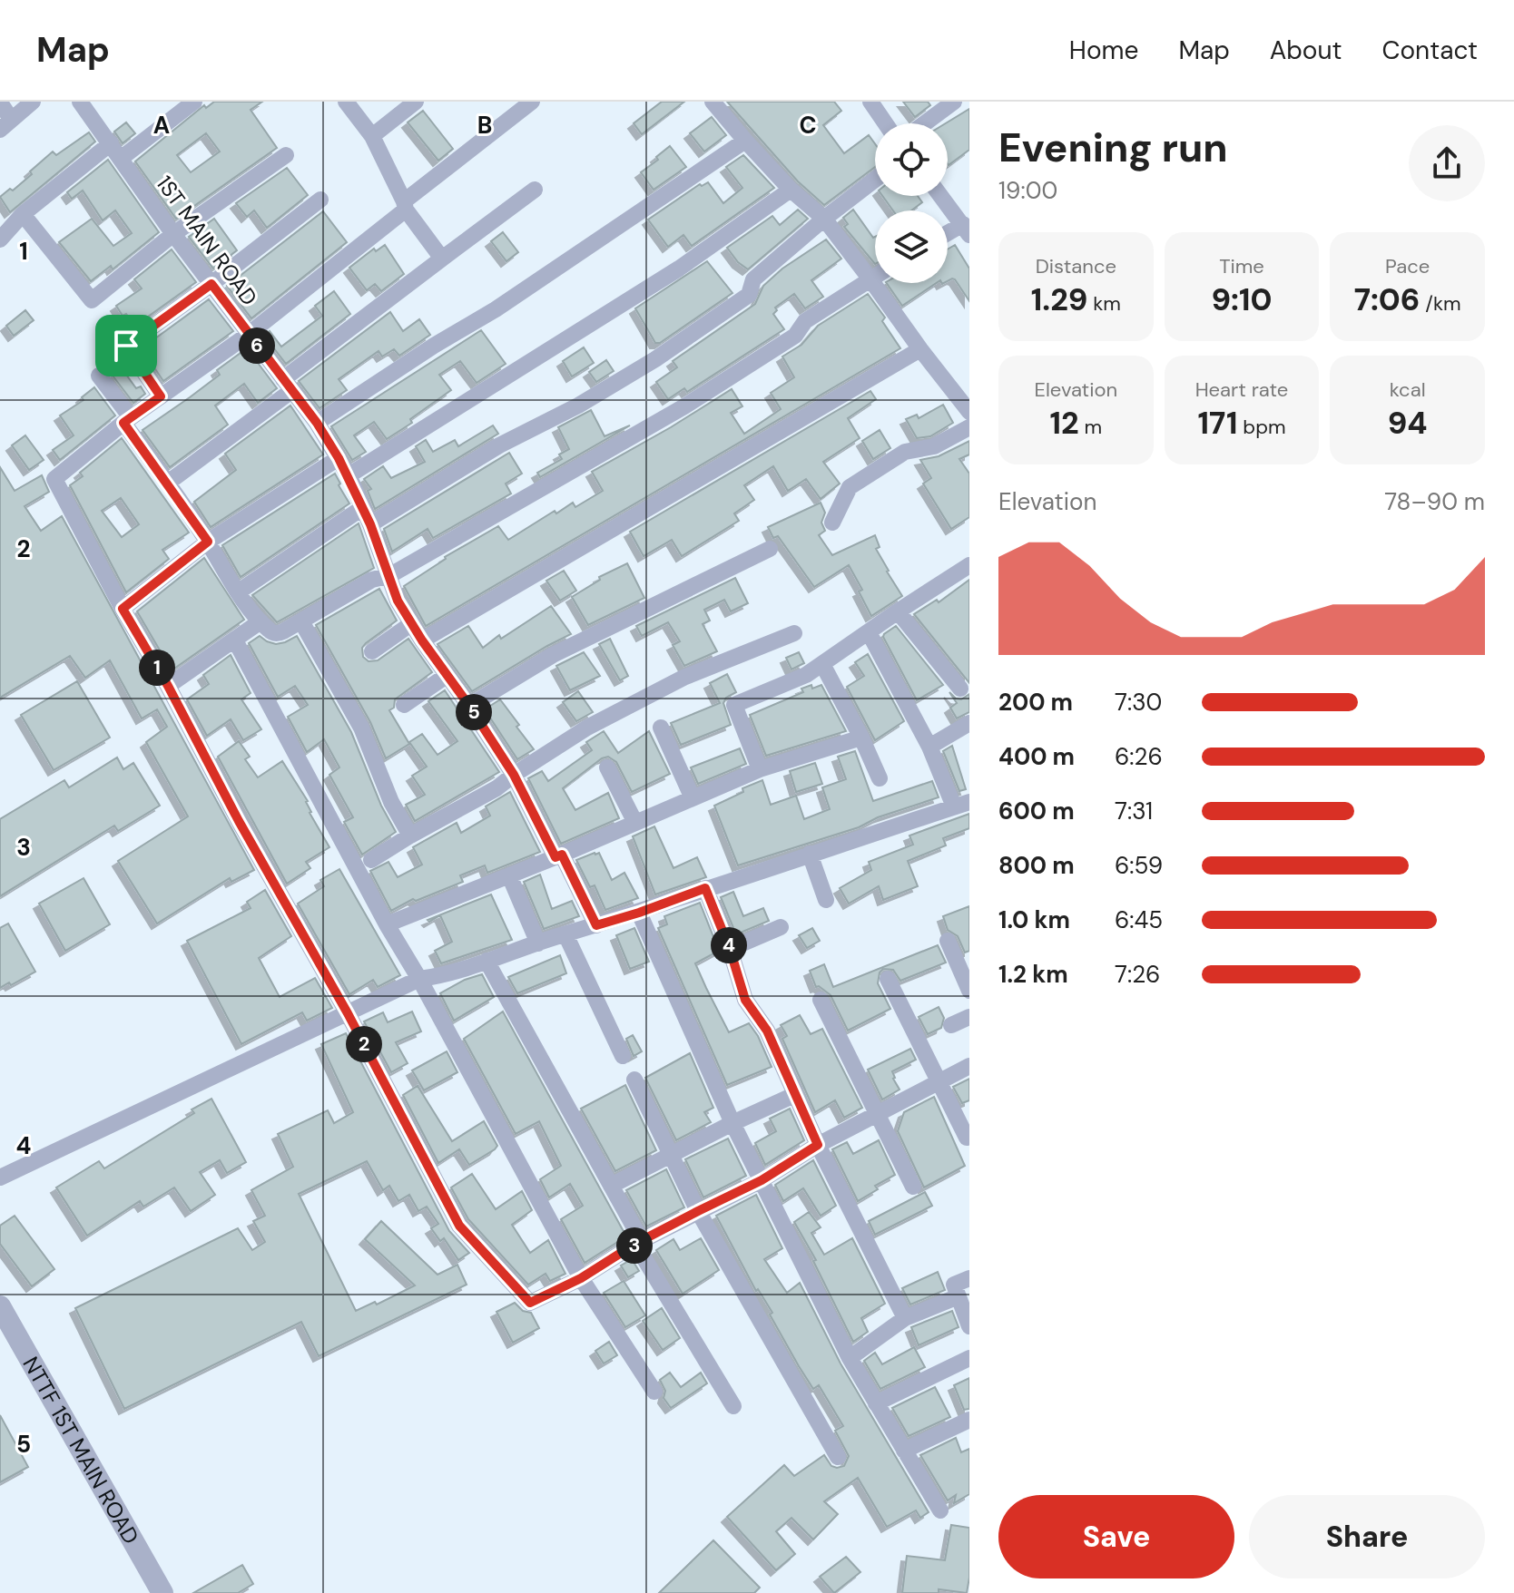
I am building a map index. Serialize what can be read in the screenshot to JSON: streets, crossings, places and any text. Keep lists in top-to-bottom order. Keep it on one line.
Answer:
{"streets":{"street":["1ST MAIN ROAD","NTTF 1ST MAIN ROAD"]},"page":{"header":"Map","nav":["Home","Map","About","Contact"],"heading":["Evening run","19:00"],"stats":[["Distance","1.29 km"],["Time","9:10"],["Pace","7:06 /km"],["Elevation","12 m"],["Heart rate","171 bpm"],["kcal","94"]],"pins":["6","1","5","4","2","3"],"chart":["Elevation","78–90 m"],"list":[{"name":"200 m","note":"7:30"},{"name":"400 m","note":"6:26"},{"name":"600 m","note":"7:31"},{"name":"800 m","note":"6:59"},{"name":"1.0 km","note":"6:45"},{"name":"1.2 km","note":"7:26"}],"buttons":["Save","Share"]},"grid":{"columns":["A","B","C"],"rows":["1","2","3","4","5"]}}
